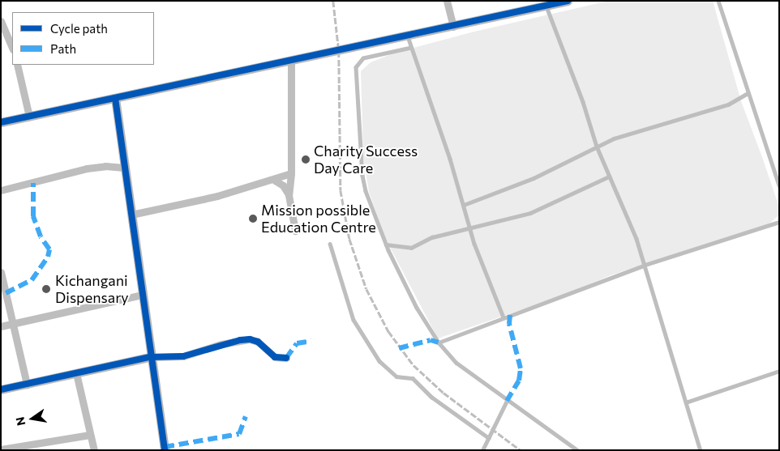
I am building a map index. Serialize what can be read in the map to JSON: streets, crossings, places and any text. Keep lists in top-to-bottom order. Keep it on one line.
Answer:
{"places":["Charity Success Day Care","Mission possible Education Centre","Kichangani Dispensary"],"legend":["Cycle path","Path"],"north":"left"}
